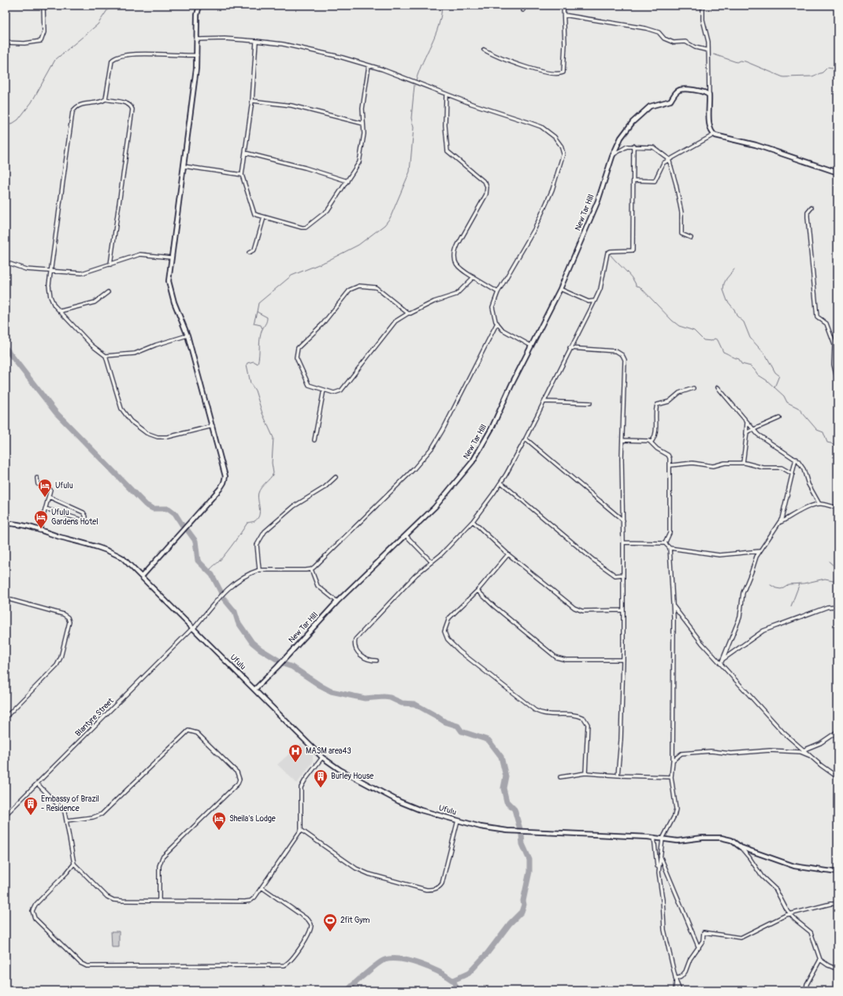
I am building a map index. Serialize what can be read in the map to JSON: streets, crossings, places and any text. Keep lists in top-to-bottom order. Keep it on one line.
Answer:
{"streets":{"street":["New Tar Hill","Ufulu","Blantyre Street"]},"crossings":[["New Tar Hill","Ufulu"],["Ufulu","Blantyre Street"]],"places":{"hotel":["Ufulu","Ufulu Gardens Hotel","Sheila's Lodge"],"hospital":["MASM area43"],"building":["Burley House","Embassy of Brazil - Residence"],"sports":["2fit Gym"]}}
